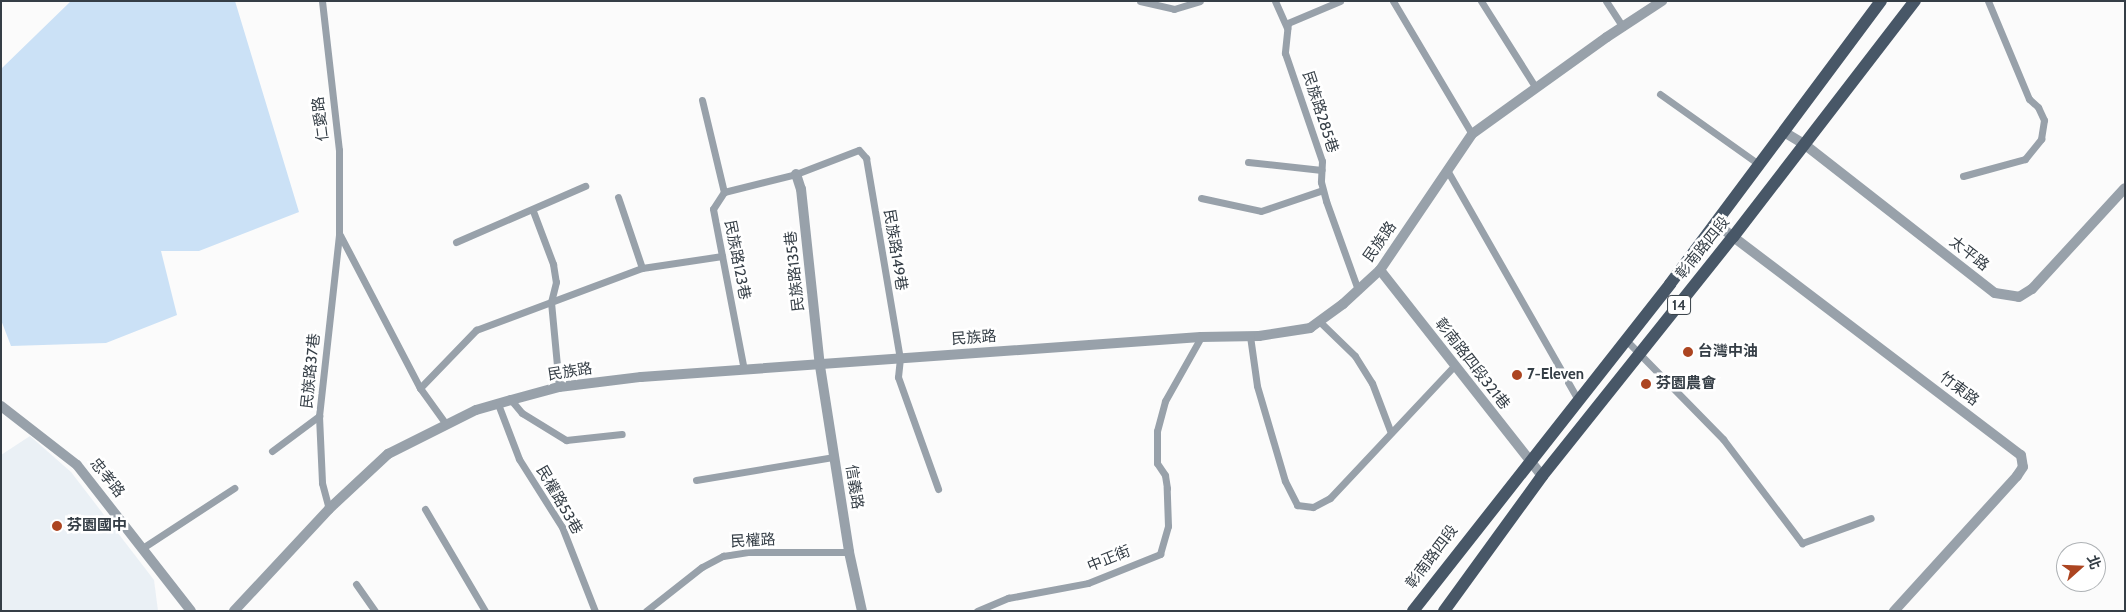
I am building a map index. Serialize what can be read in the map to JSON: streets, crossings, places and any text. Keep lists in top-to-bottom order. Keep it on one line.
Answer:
{"streets":{"main road":["彰南路四段","14"],"street":["民族路","太平路","民族路135巷","彰南路四段321巷","竹東路","忠孝路","信義路"],"lane":["民族路285巷","仁愛路","民族路149巷","民族路123巷","民族路37巷","民權路53巷","民權路","中正街"]},"crossings":[["民族路285巷","民族路"],["仁愛路","民族路37巷"],["民族路","民族路149巷"],["民族路","民族路123巷"],["民族路","民族路135巷"],["民族路","彰南路四段321巷"],["民族路","民族路37巷"],["民族路","信義路"],["民族路","民權路53巷"],["民族路","中正街"],["彰南路四段","太平路"],["彰南路四段","彰南路四段321巷"],["彰南路四段","竹東路"],["民族路149巷","民族路135巷"],["民族路135巷","信義路"],["信義路","民權路"]],"places":["台灣中油","7-Eleven","芬園農會","芬園國中"],"north":"right"}
